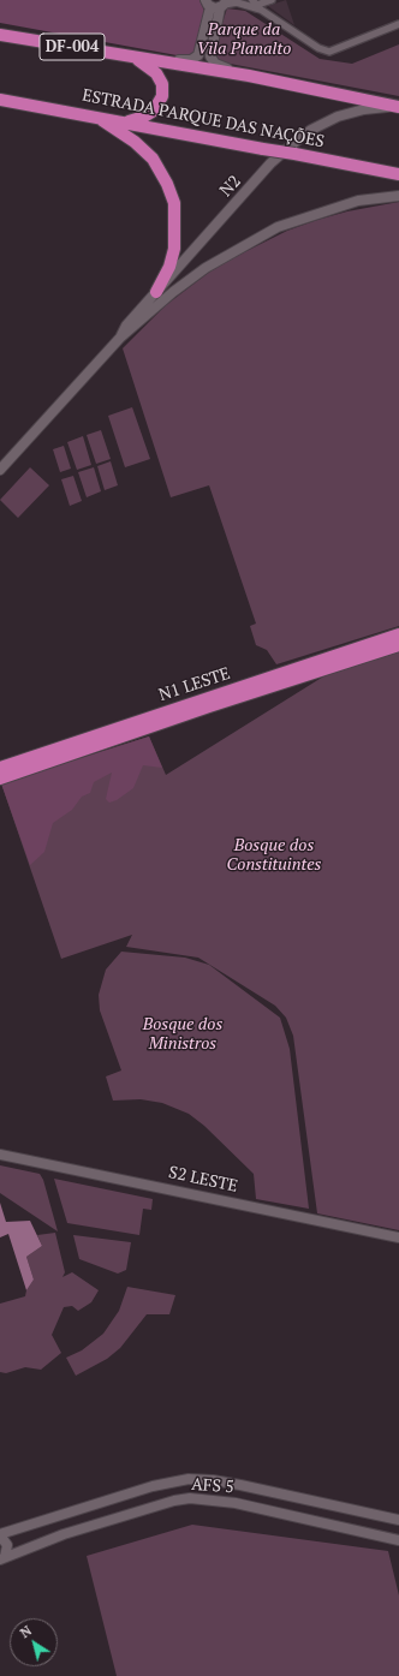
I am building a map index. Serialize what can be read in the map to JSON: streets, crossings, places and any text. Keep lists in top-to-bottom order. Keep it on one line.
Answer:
{"streets":{"highway":["DF-004","ESTRADA PARQUE DAS NAÇÕES","N1 LESTE"],"main road":["N2","S2 LESTE","AFS 5"]},"crossings":[["DF-004","N2"]],"parks":["Parque da Vila Planalto","Bosque dos Constituintes","Bosque dos Ministros"],"north":"top left"}
